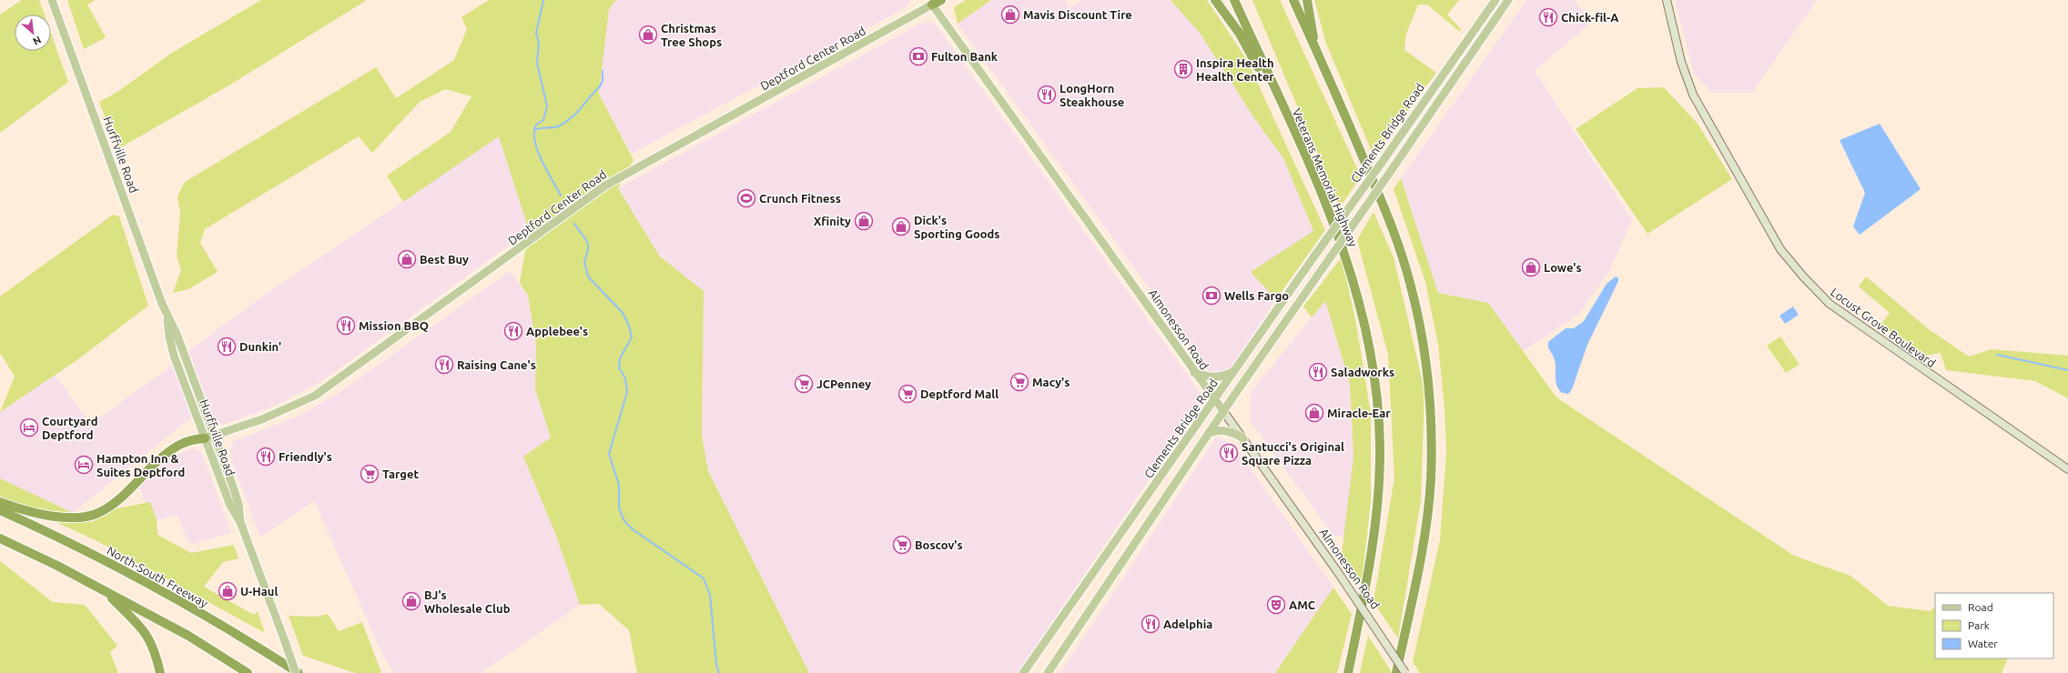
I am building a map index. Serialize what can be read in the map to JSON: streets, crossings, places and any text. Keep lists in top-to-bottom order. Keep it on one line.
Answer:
{"streets":{"highway":["Veterans Memorial Highway","North-South Freeway"],"main road":["Deptford Center Road","Clements Bridge Road","Hurffville Road","Almonesson Road"],"street":["Locust Grove Boulevard"]},"crossings":[["Deptford Center Road","Hurffville Road"],["Deptford Center Road","Almonesson Road"],["Clements Bridge Road","Almonesson Road"],["Hurffville Road","North-South Freeway"]],"places":{"shop":["Mavis Discount Tire","Christmas Tree Shops","Xfinity","Dick's Sporting Goods","Best Buy","Lowe's","Miracle-Ear","U-Haul","BJ's Wholesale Club"],"restaurant":["Chick-fil-A","LongHorn Steakhouse","Mission BBQ","Applebee's","Dunkin'","Raising Cane's","Saladworks","Santucci's Original Square Pizza","Friendly's","Adelphia"],"bank":["Fulton Bank","Wells Fargo"],"building":["Inspira Health Health Center"],"sports":["Crunch Fitness"],"supermarket":["Macy's","JCPenney","Deptford Mall","Target","Boscov's"],"hotel":["Courtyard Deptford","Hampton Inn & Suites Deptford"],"theatre":["AMC"]},"legend":["Road","Park","Water"],"north":"bottom right"}
